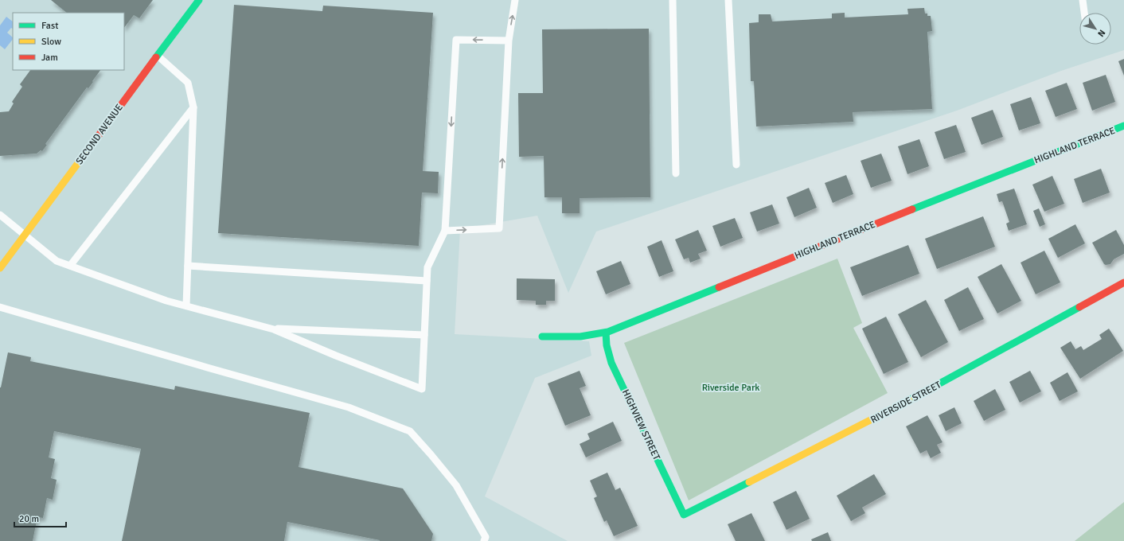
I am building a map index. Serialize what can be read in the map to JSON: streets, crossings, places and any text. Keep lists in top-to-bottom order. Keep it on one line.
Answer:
{"streets":{"street":["SECOND AVENUE","HIGHLAND TERRACE","RIVERSIDE STREET","HIGHVIEW STREET"]},"crossings":[["HIGHLAND TERRACE","HIGHVIEW STREET"],["RIVERSIDE STREET","HIGHVIEW STREET"]],"parks":["Riverside Park"],"legend":["Fast","Slow","Jam"],"scale_bar":"20 m","north":"bottom right"}
